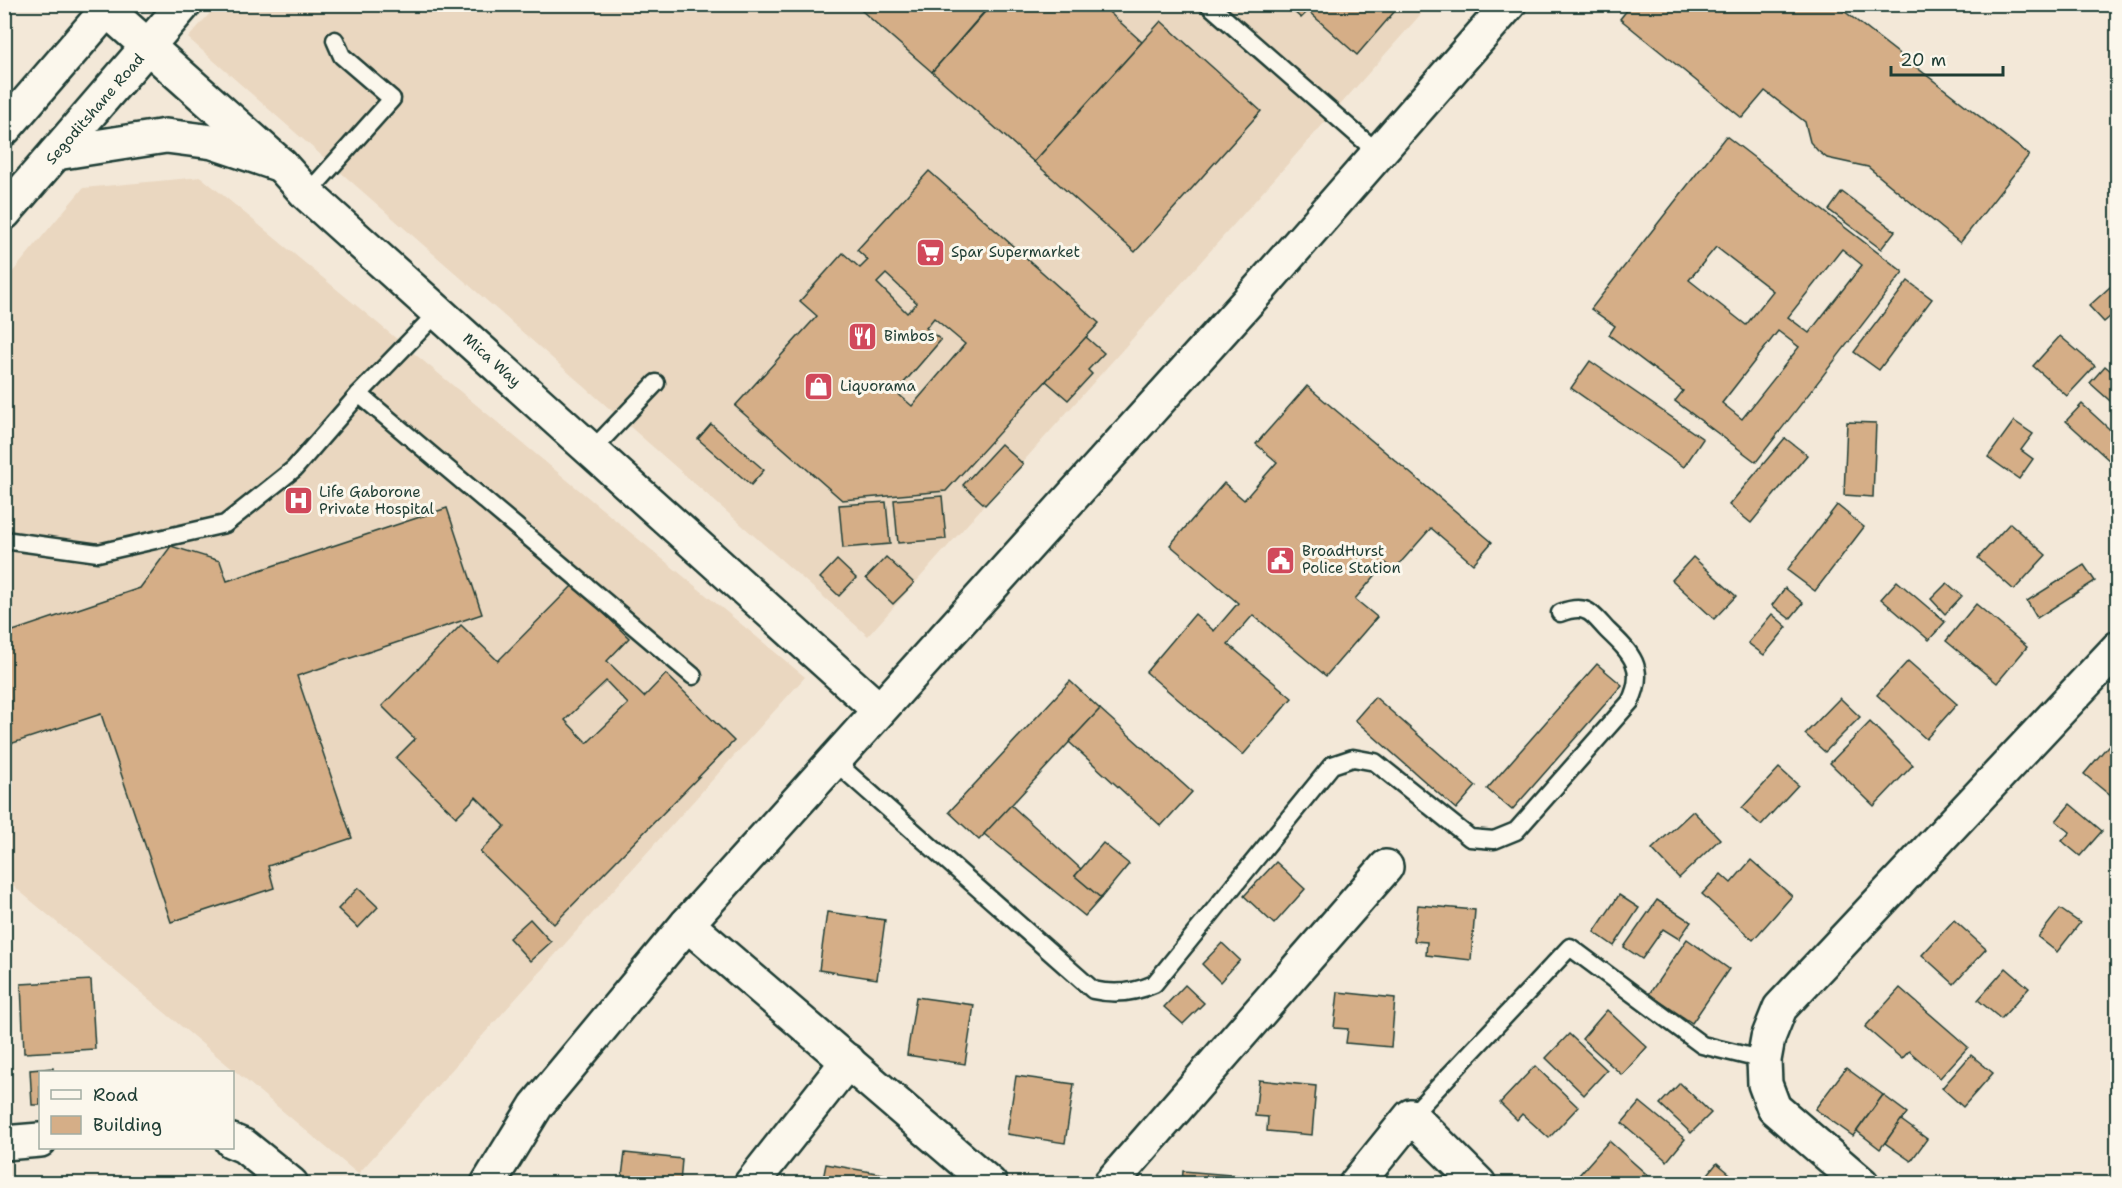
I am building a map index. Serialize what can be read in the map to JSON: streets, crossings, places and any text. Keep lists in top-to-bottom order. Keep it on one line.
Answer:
{"streets":{"street":["Segoditshane Road","Mica Way"]},"crossings":[["Segoditshane Road","Mica Way"]],"places":{"supermarket":["Spar Supermarket"],"restaurant":["Bimbos"],"shop":["Liquorama"],"hospital":["Life Gaborone Private Hospital"],"public building":["BroadHurst Police Station"]},"legend":["Road","Building"],"scale_bar":"20 m"}
